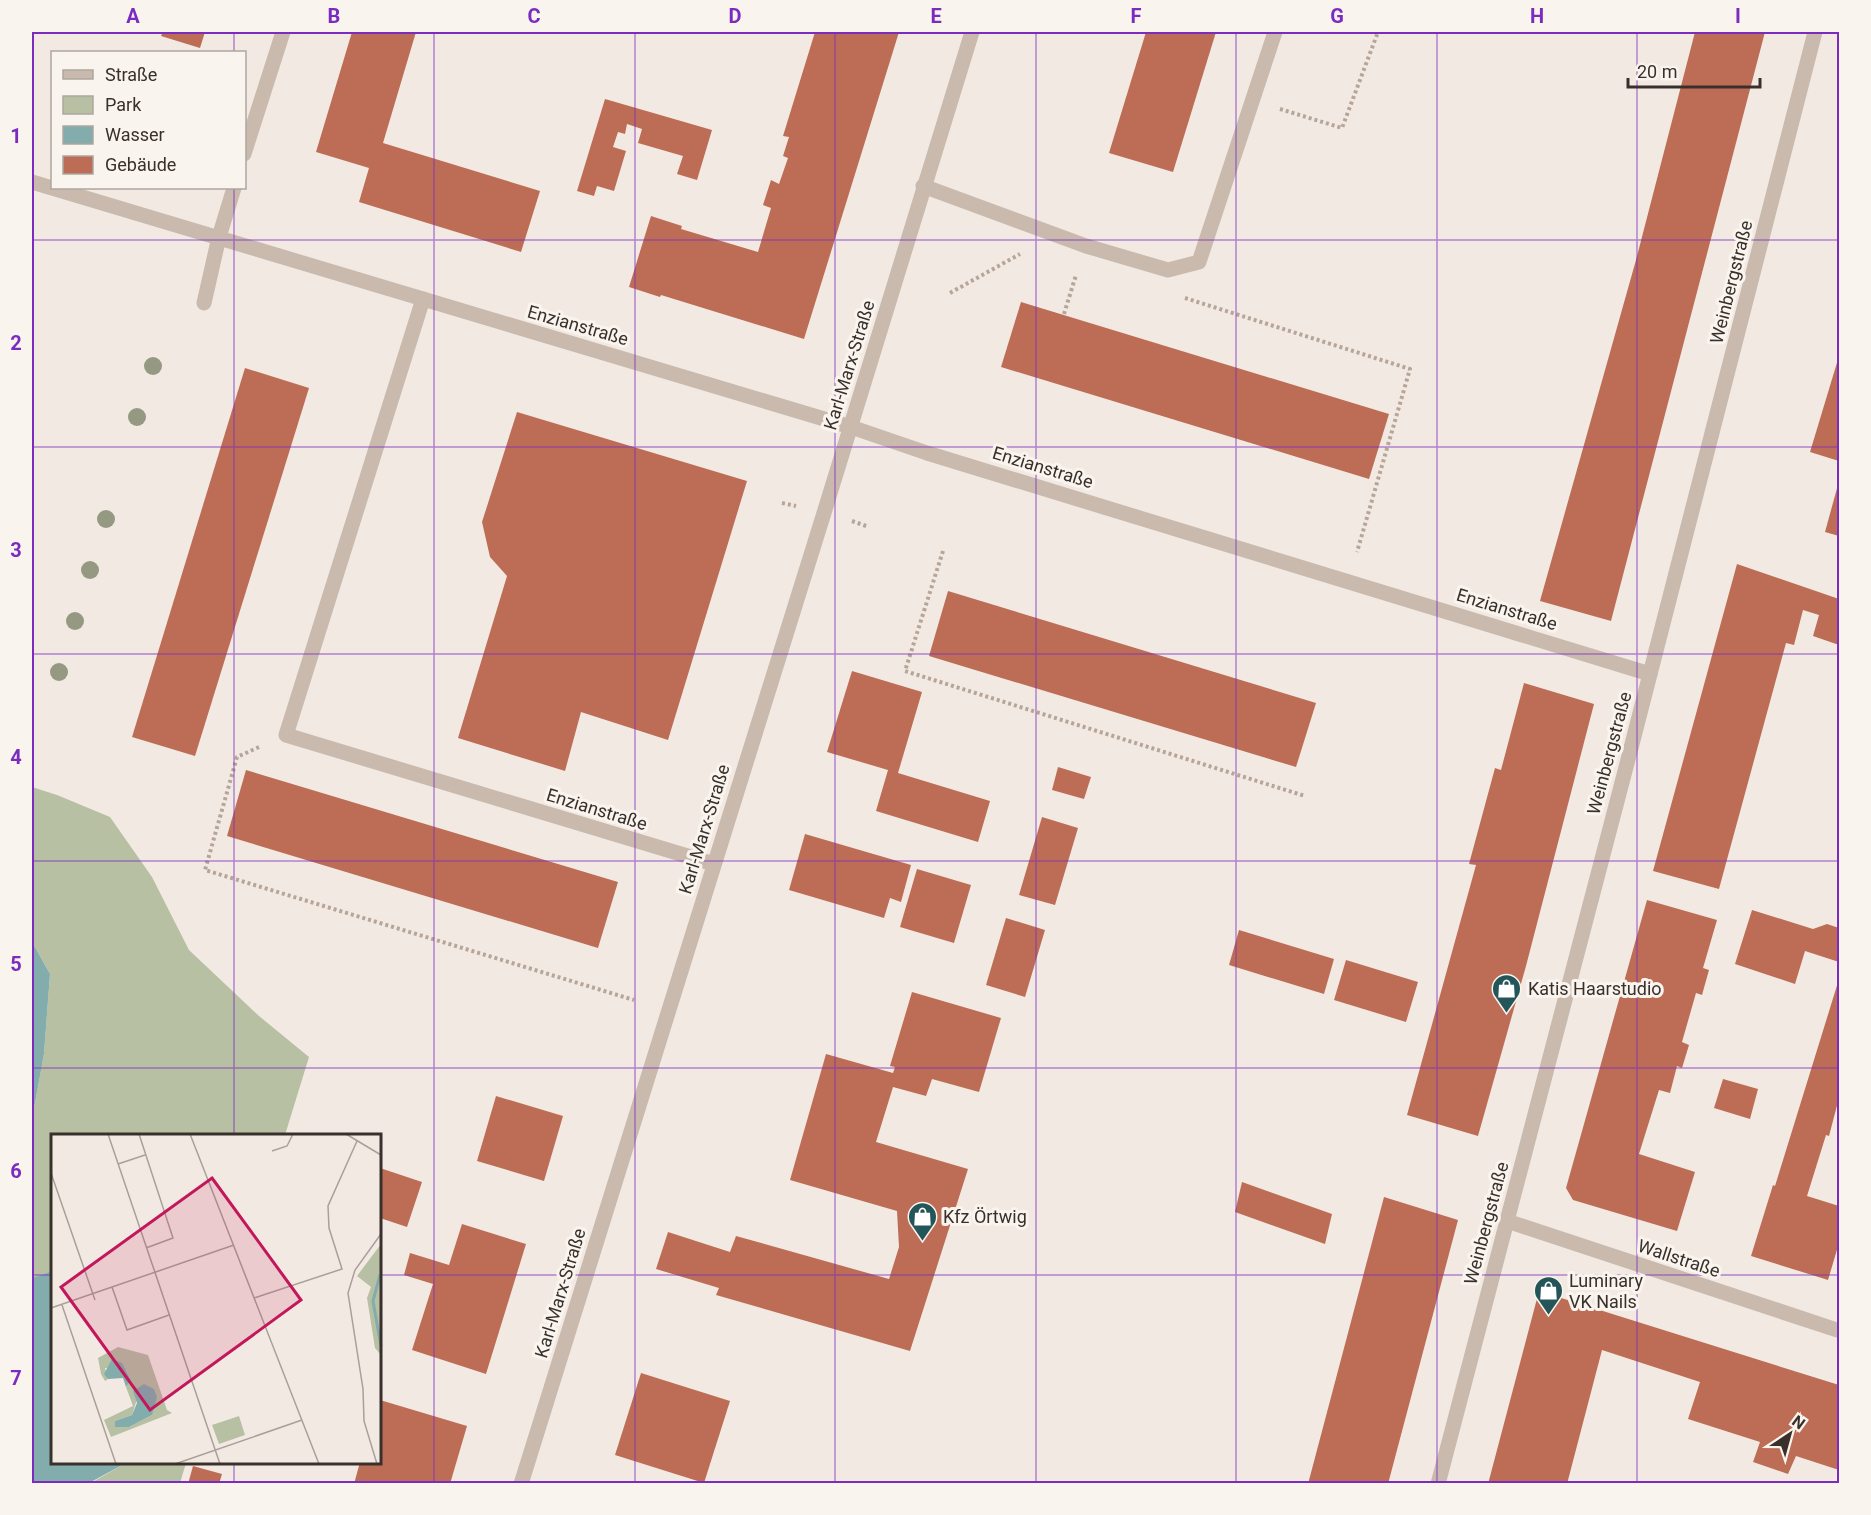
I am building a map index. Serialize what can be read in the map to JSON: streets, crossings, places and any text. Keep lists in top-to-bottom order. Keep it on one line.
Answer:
{"streets":{"street":["Weinbergstraße","Enzianstraße","Karl-Marx-Straße","Wallstraße"]},"crossings":[["Weinbergstraße","Enzianstraße"],["Weinbergstraße","Wallstraße"],["Enzianstraße","Karl-Marx-Straße"]],"places":{"shop":["Katis Haarstudio","Kfz Örtwig","Luminary VK Nails"]},"legend":["Straße","Park","Wasser","Gebäude"],"scale_bar":"20 m","north":"top right","grid":{"columns":["A","B","C","D","E","F","G","H","I"],"rows":["1","2","3","4","5","6","7"]}}
